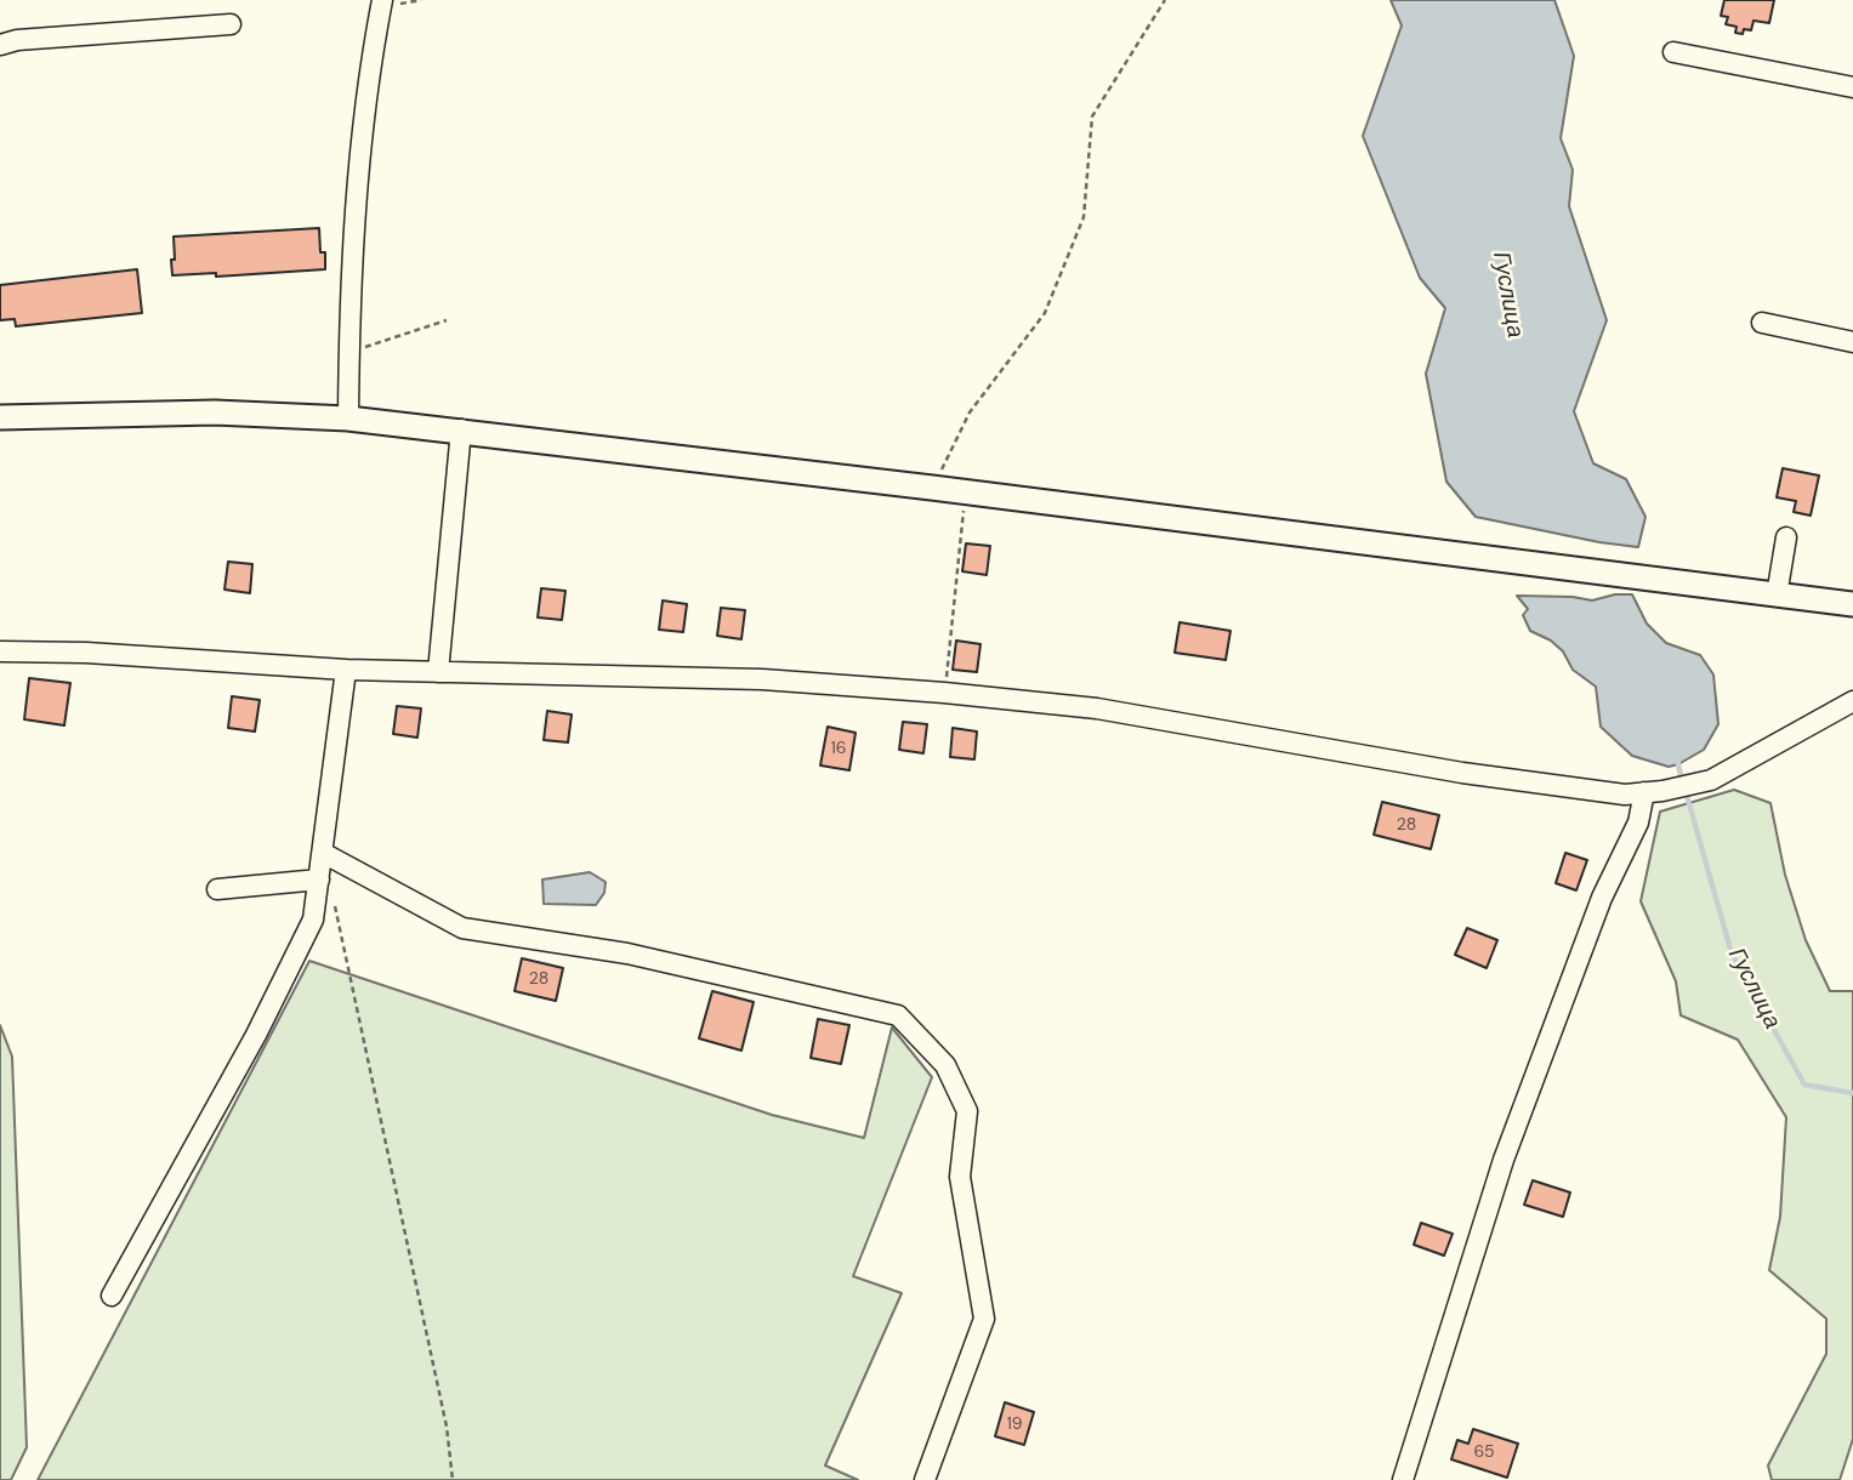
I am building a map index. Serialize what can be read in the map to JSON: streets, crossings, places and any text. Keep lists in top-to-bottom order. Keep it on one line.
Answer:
{"water":["Гуслица"],"house_numbers":["16","28","28","19","65"]}
